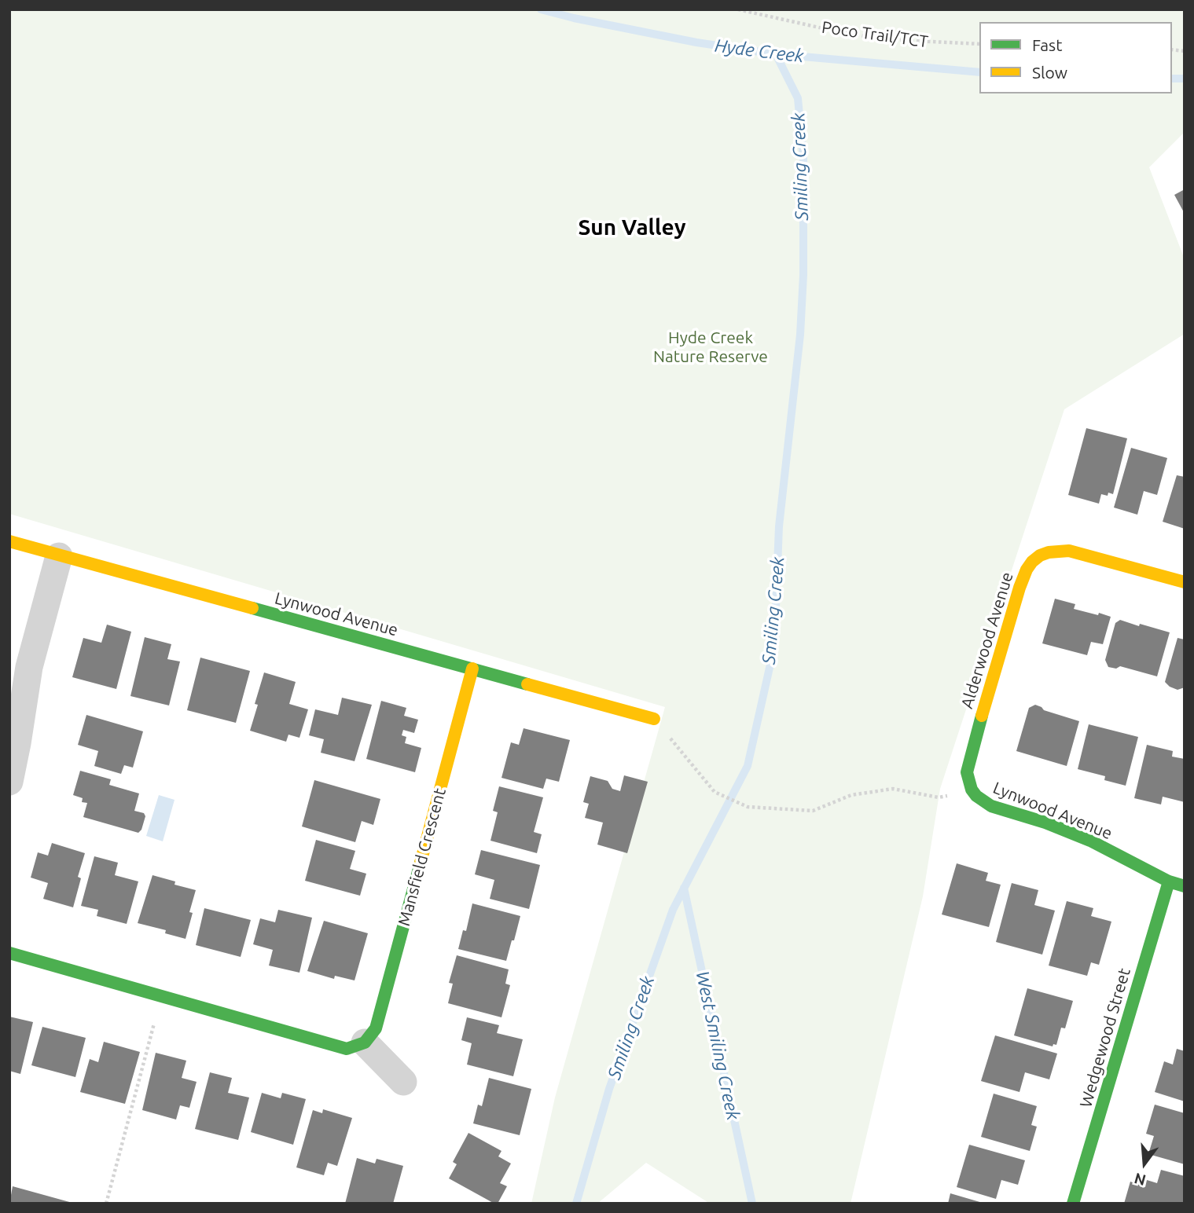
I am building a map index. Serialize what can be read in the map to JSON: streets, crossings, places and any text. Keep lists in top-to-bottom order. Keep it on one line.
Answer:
{"streets":{"street":["Lynwood Avenue","Alderwood Avenue","Mansfield Crescent","Wedgewood Street"],"path":["Poco Trail/TCT"]},"crossings":[["Lynwood Avenue","Alderwood Avenue"],["Lynwood Avenue","Mansfield Crescent"],["Lynwood Avenue","Wedgewood Street"]],"districts":["Sun Valley"],"water":["Hyde Creek","Smiling Creek","West Smiling Creek"],"parks":["Hyde Creek Nature Reserve"],"legend":["Fast","Slow"],"north":"bottom"}
